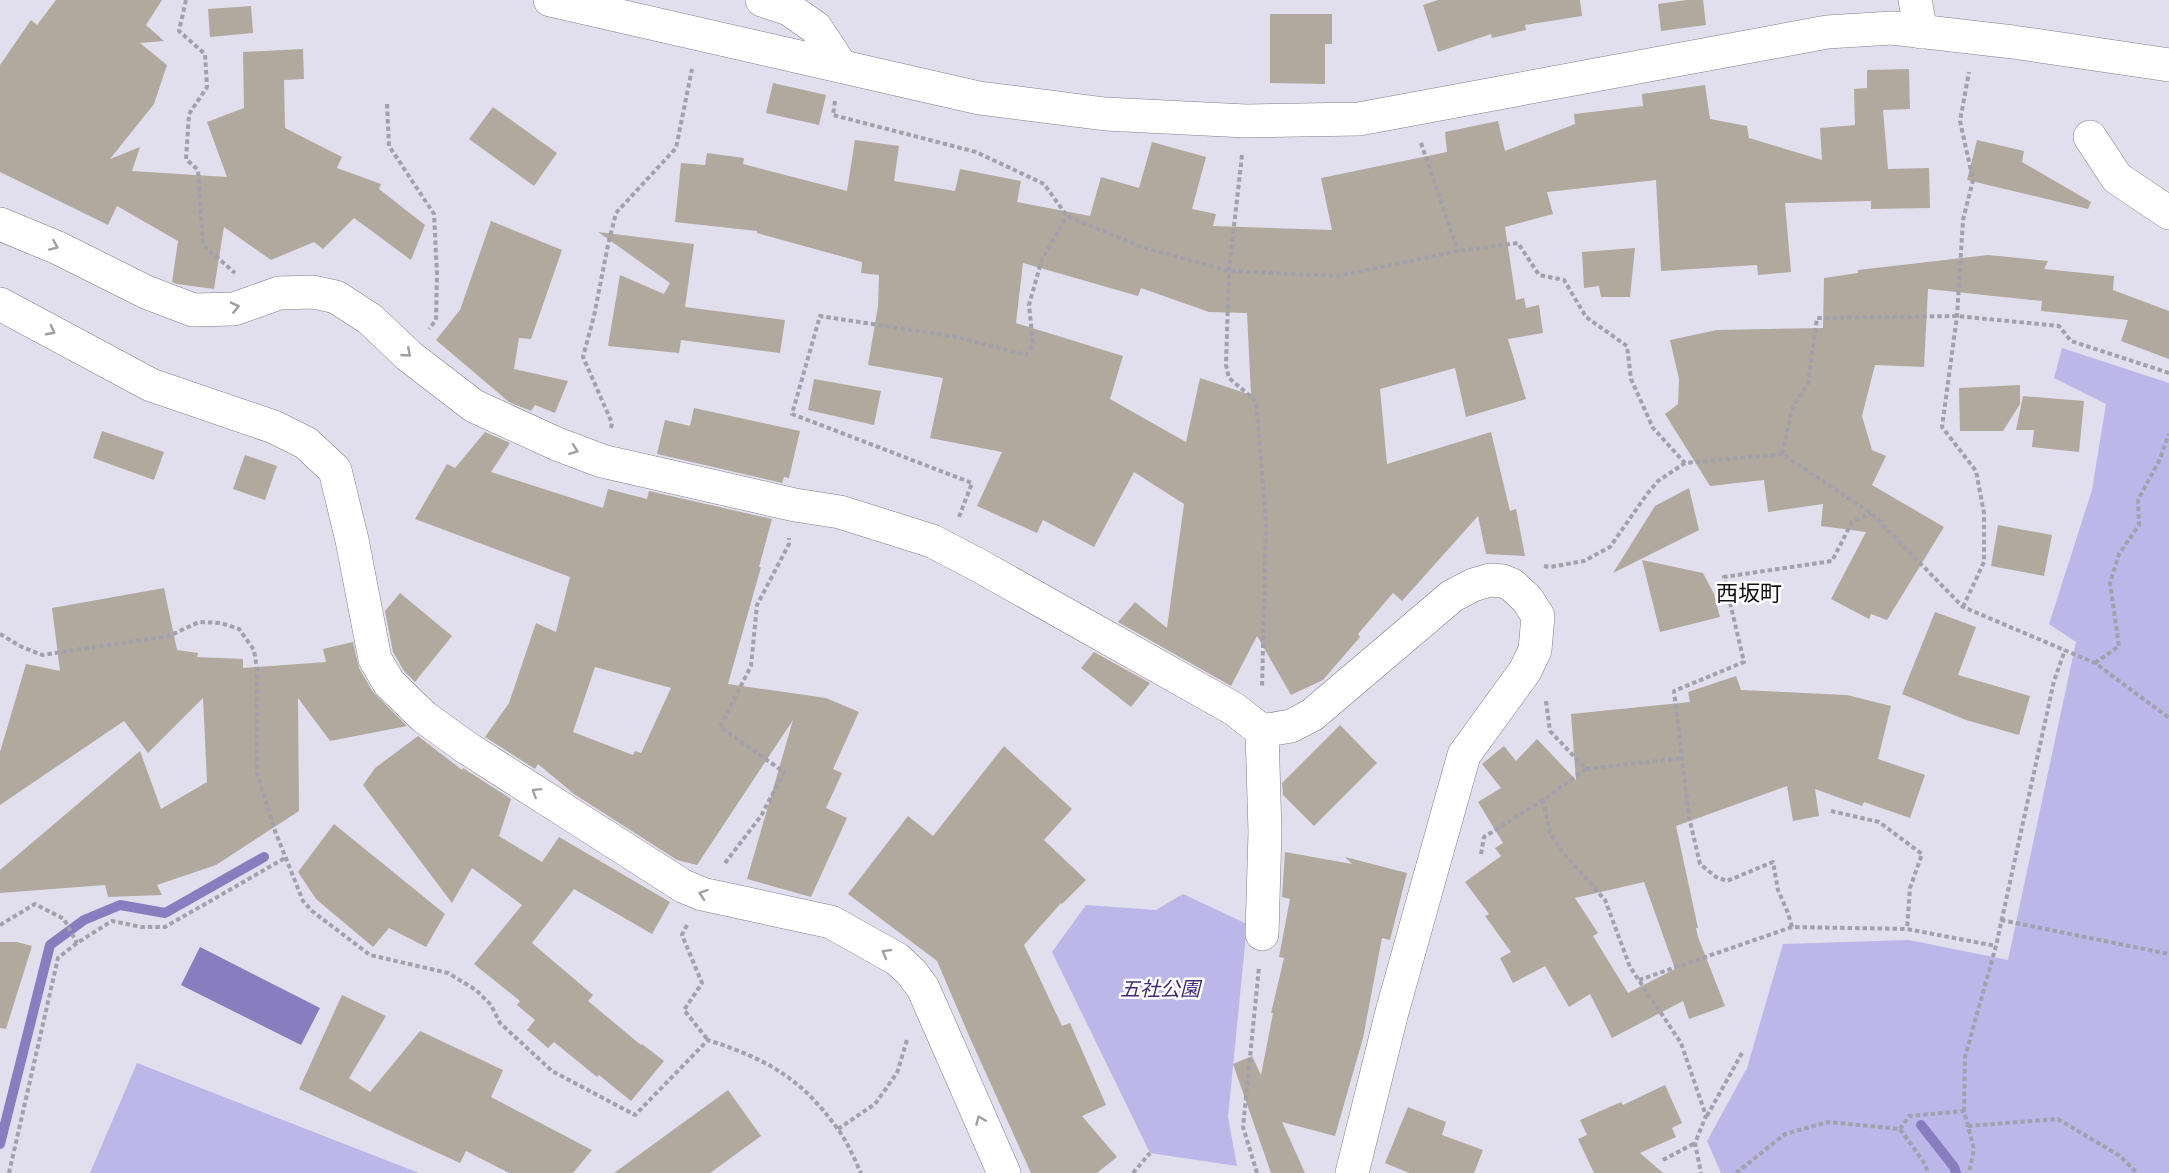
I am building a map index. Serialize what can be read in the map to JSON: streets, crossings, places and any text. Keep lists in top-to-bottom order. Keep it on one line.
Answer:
{"districts":["西坂町"],"parks":["五社公園"]}
